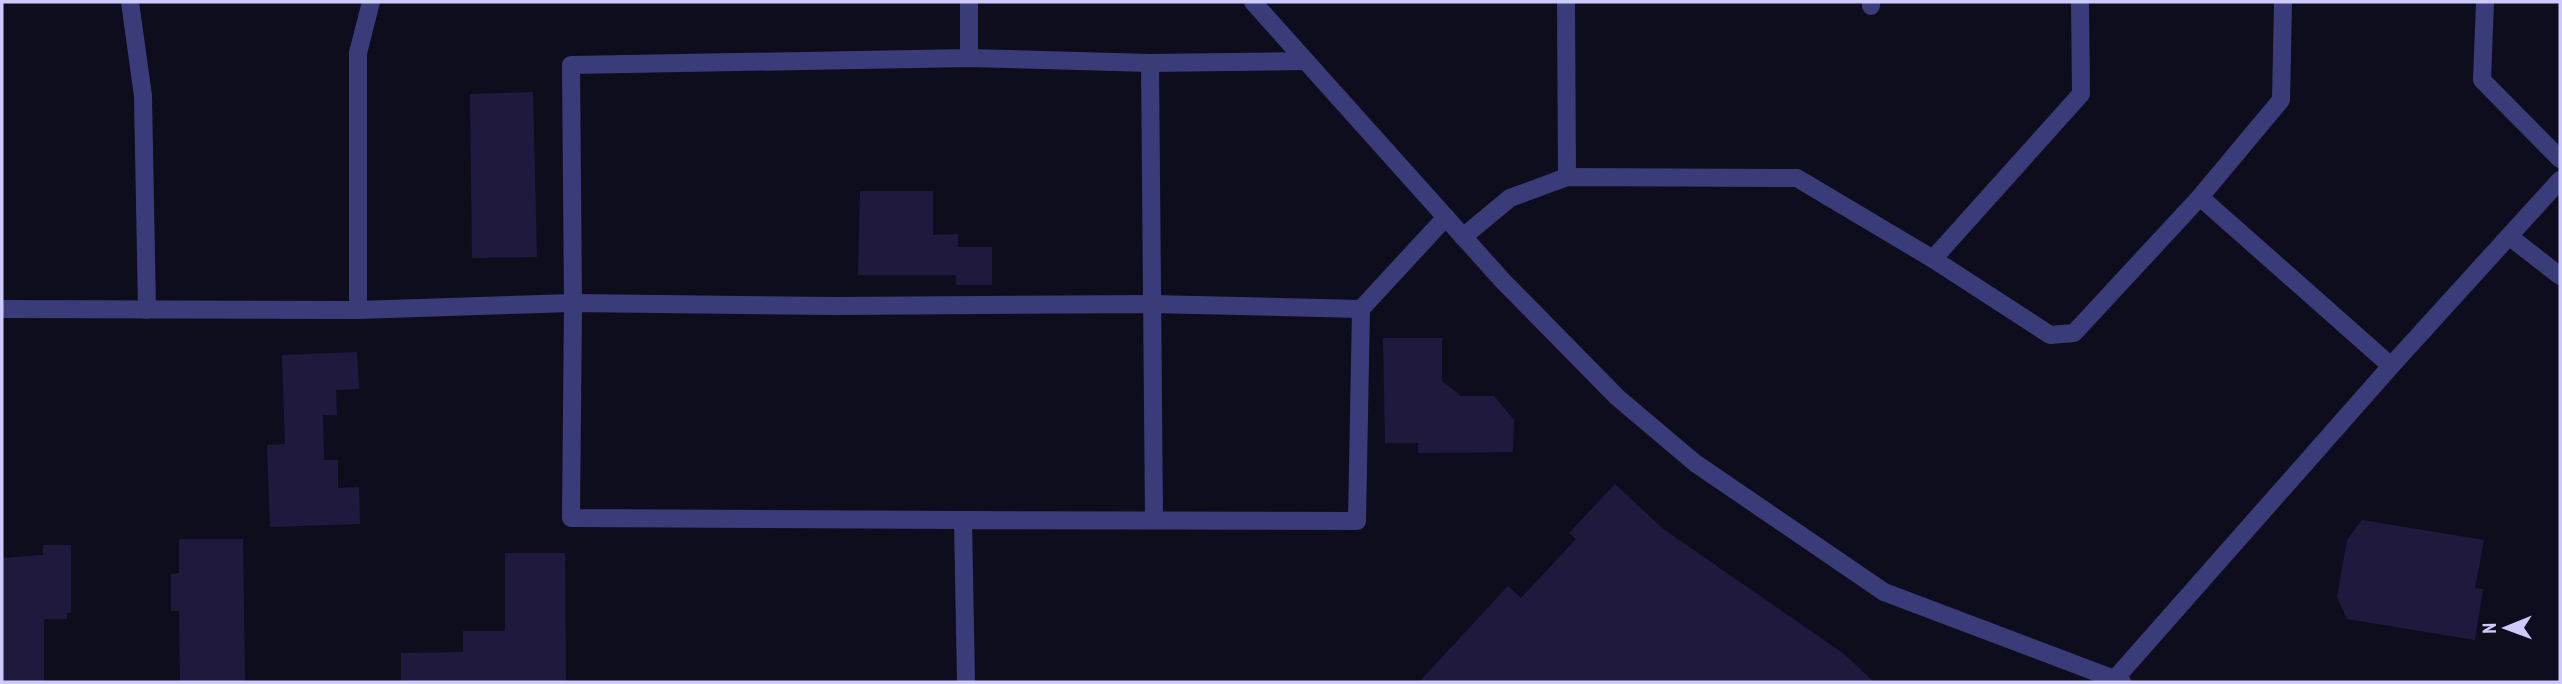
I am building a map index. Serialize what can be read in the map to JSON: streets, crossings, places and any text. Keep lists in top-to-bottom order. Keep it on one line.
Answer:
{"north":"left"}
